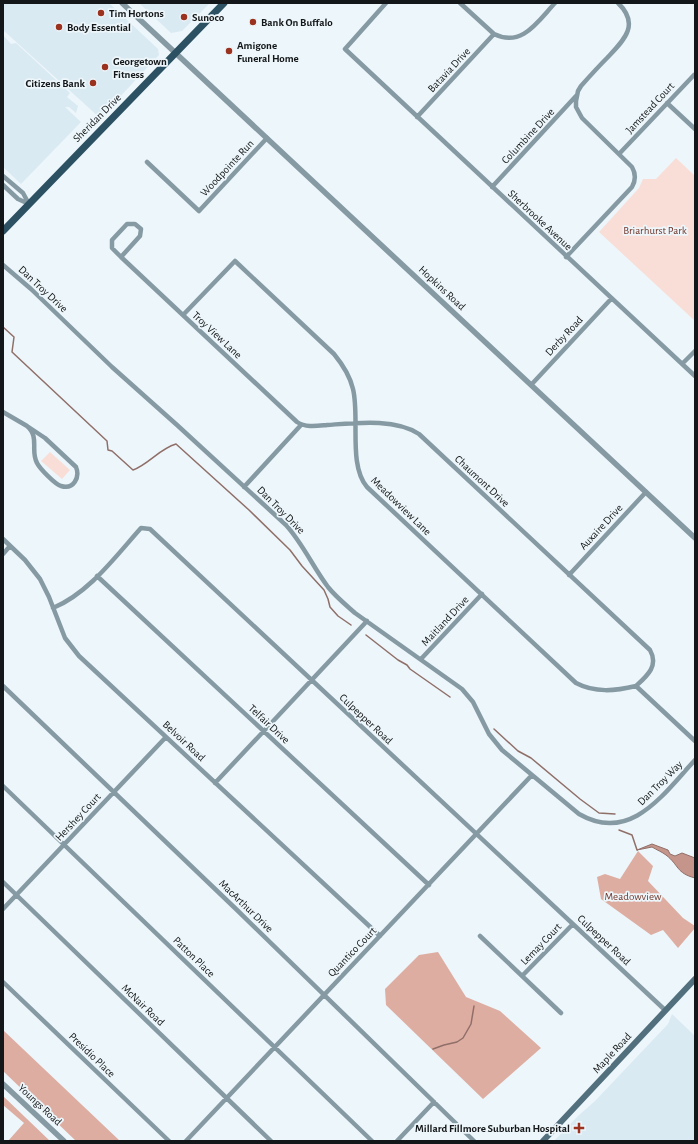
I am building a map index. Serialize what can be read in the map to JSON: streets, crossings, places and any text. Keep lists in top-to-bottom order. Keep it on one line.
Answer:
{"streets":{"main road":["Sheridan Drive","Maple Road"],"street":["Batavia Drive","Jamstead Court","Columbine Drive","Woodpointe Run","Sherbrooke Avenue","Hopkins Road","Dan Troy Drive","Troy View Lane","Derby Road","Chaumont Drive","Meadowview Lane","Auxaire Drive","Maitland Drive","Culpepper Road","Telfair Drive","Belvoir Road","Dan Troy Way","Hershey Court","MacArthur Drive","Lemay Court","Quantico Court","Patton Place","McNair Road","Presidio Place","Youngs Road"]},"crossings":[["Batavia Drive","Sherbrooke Avenue"],["Sheridan Drive","Hopkins Road"],["Columbine Drive","Sherbrooke Avenue"],["Woodpointe Run","Hopkins Road"],["Sherbrooke Avenue","Derby Road"],["Hopkins Road","Derby Road"],["Hopkins Road","Auxaire Drive"],["Dan Troy Drive","Maitland Drive"],["Dan Troy Drive","Dan Troy Way"],["Dan Troy Drive","Quantico Court"],["Troy View Lane","Chaumont Drive"],["Troy View Lane","Meadowview Lane"],["Chaumont Drive","Meadowview Lane"],["Chaumont Drive","Auxaire Drive"],["Meadowview Lane","Maitland Drive"],["Culpepper Road","Telfair Drive"],["Culpepper Road","Belvoir Road"],["Culpepper Road","Lemay Court"],["Culpepper Road","Quantico Court"],["Culpepper Road","Maple Road"],["Telfair Drive","Quantico Court"],["Belvoir Road","Hershey Court"],["Belvoir Road","Quantico Court"],["Dan Troy Way","Quantico Court"],["Hershey Court","MacArthur Drive"],["Hershey Court","Patton Place"],["Hershey Court","McNair Road"],["MacArthur Drive","Quantico Court"],["Quantico Court","Patton Place"],["Quantico Court","McNair Road"]],"parks":["Briarhurst Park","Meadowview"],"places":{"other":["Tim Hortons","Sunoco","Bank On Buffalo","Body Essential","Amigone Funeral Home","Georgetown Fitness","Citizens Bank"],"health":["Millard Fillmore Suburban Hospital"]}}
